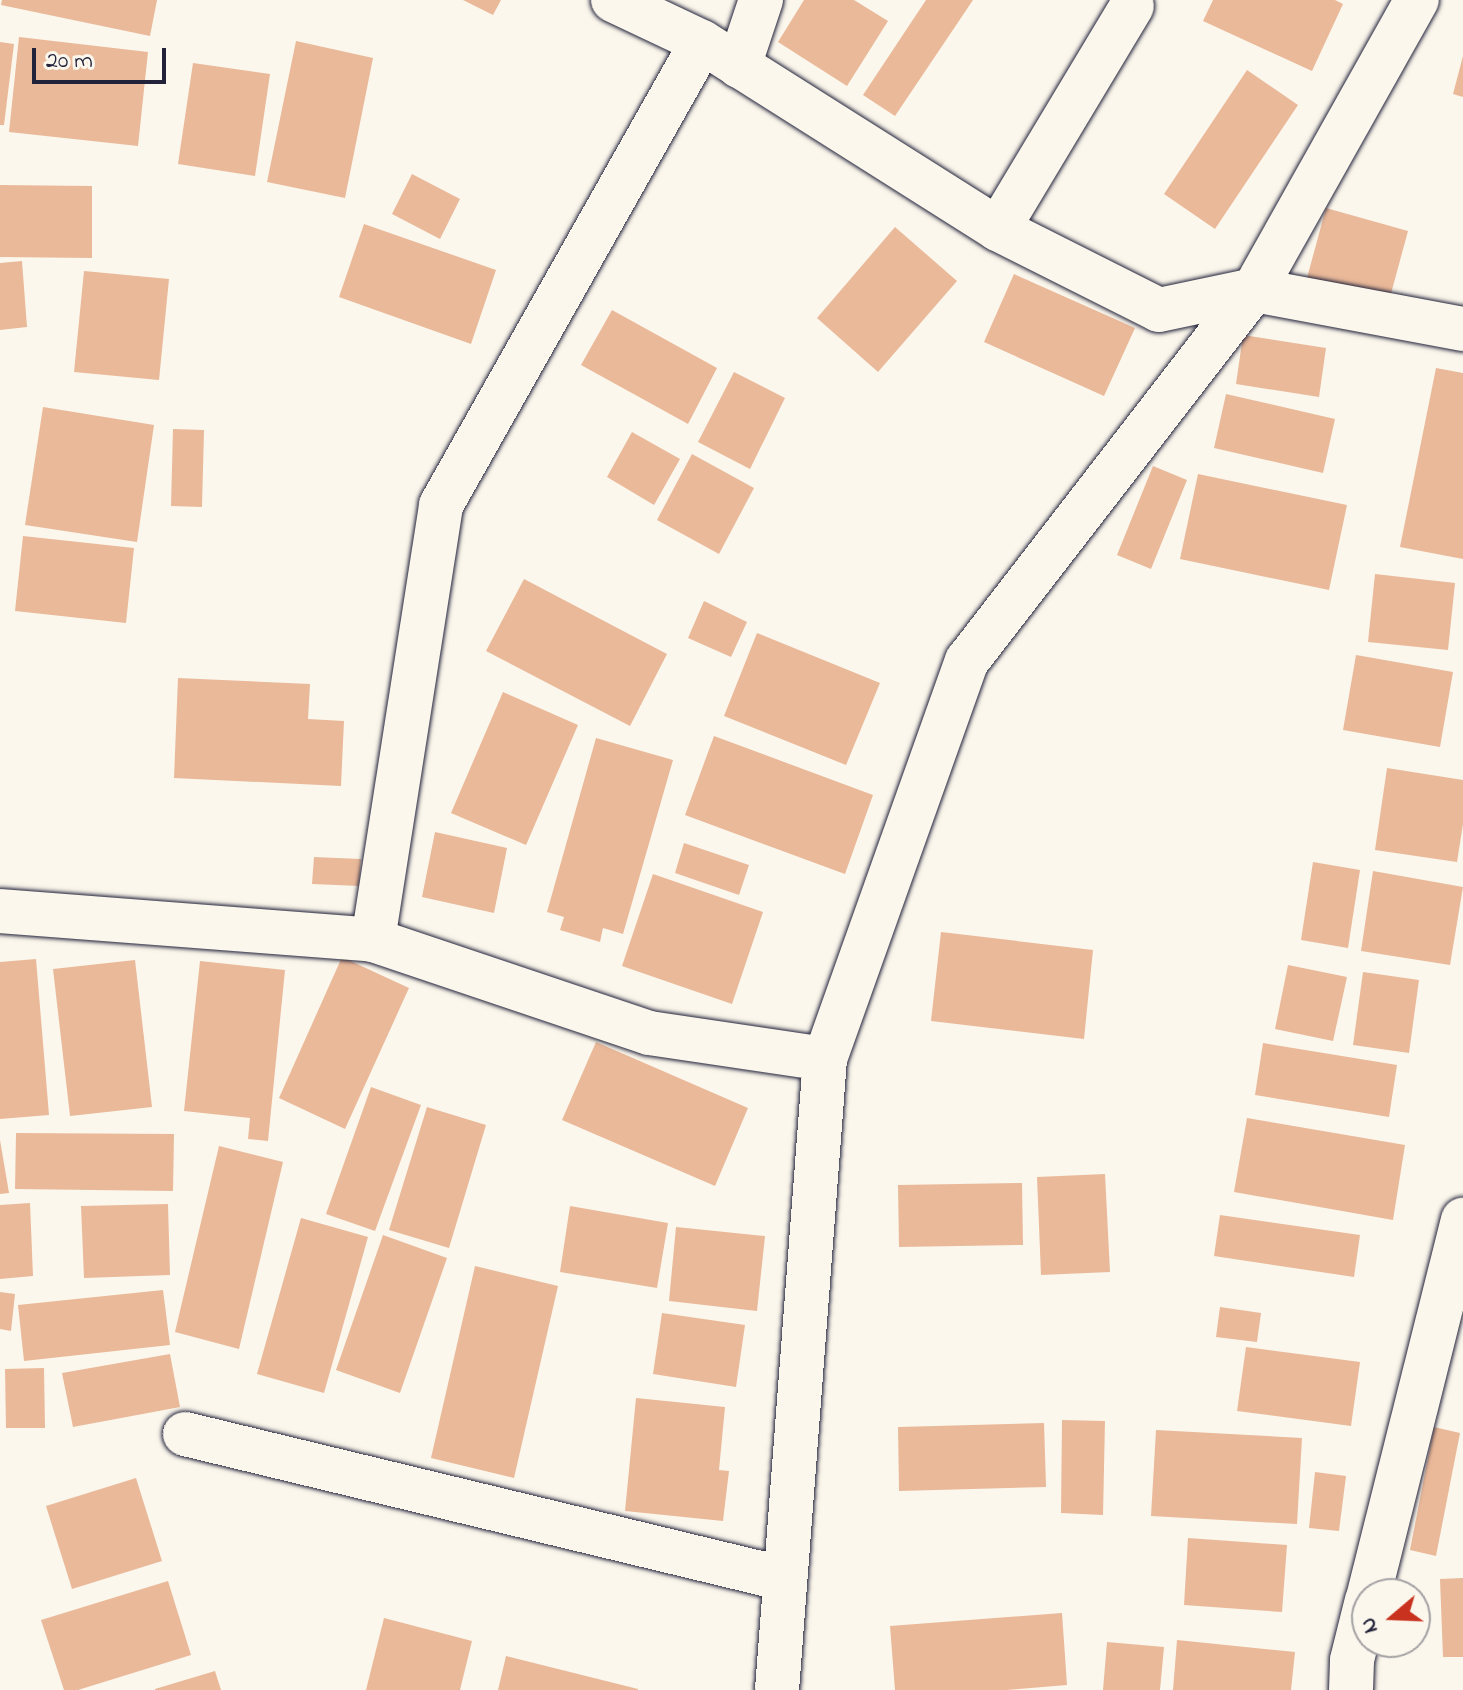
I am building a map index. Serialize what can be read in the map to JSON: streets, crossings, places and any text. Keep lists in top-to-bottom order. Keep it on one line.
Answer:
{"scale_bar":"20 m","north":"left"}
